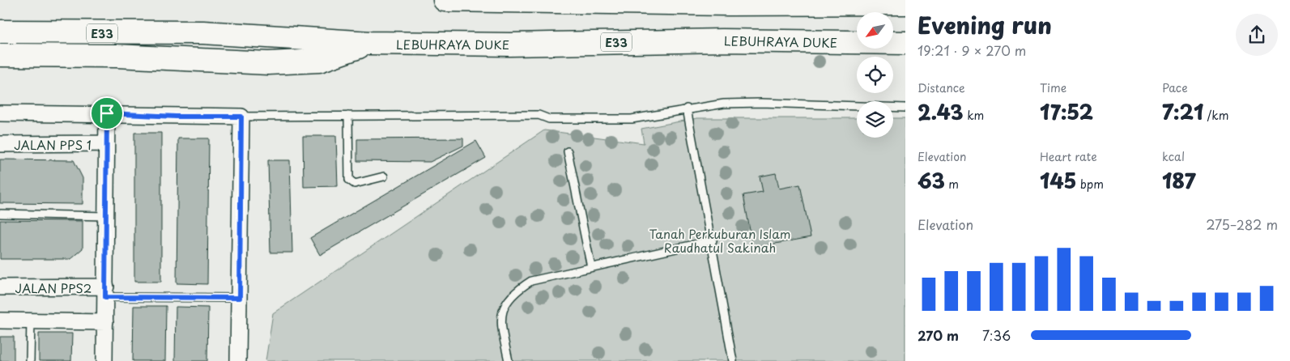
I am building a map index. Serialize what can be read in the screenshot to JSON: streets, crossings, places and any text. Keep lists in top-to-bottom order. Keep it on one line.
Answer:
{"streets":{"highway":["E33","LEBUHRAYA DUKE"],"street":["JALAN PPS 1","JALAN PPS2"]},"parks":["Tanah Perkuburan Islam Raudhatul Sakinah"],"north":"bottom left","page":{"heading":["Evening run","19:21 · 9 × 270 m"],"stats":[["Distance","2.43 km"],["Time","17:52"],["Pace","7:21 /km"],["Elevation","63 m"],["Heart rate","145 bpm"],["kcal","187"]],"chart":["Elevation","275–282 m"],"list":[{"name":"270 m","note":"7:36"}]}}
